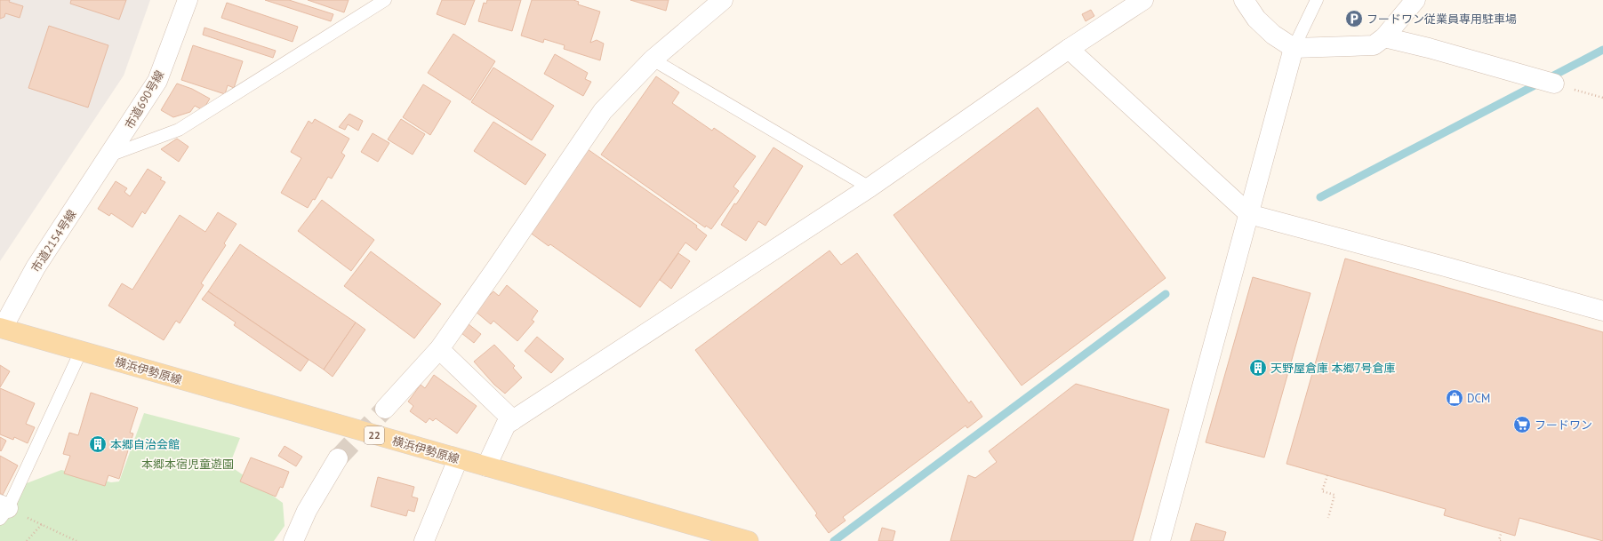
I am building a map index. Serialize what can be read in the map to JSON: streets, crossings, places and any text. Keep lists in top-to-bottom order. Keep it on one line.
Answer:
{"streets":{"main road":["横浜伊勢原線","22"],"street":["市道690号線","市道2154号線"]},"crossings":[["市道690号線","市道2154号線"],["市道2154号線","横浜伊勢原線"]],"parks":["本郷本宿児童遊園"],"places":{"parking":["フードワン従業員専用駐車場"],"building":["天野屋倉庫 本郷7号倉庫","本郷自治会館"],"shop":["DCM"],"supermarket":["フードワン"]}}
